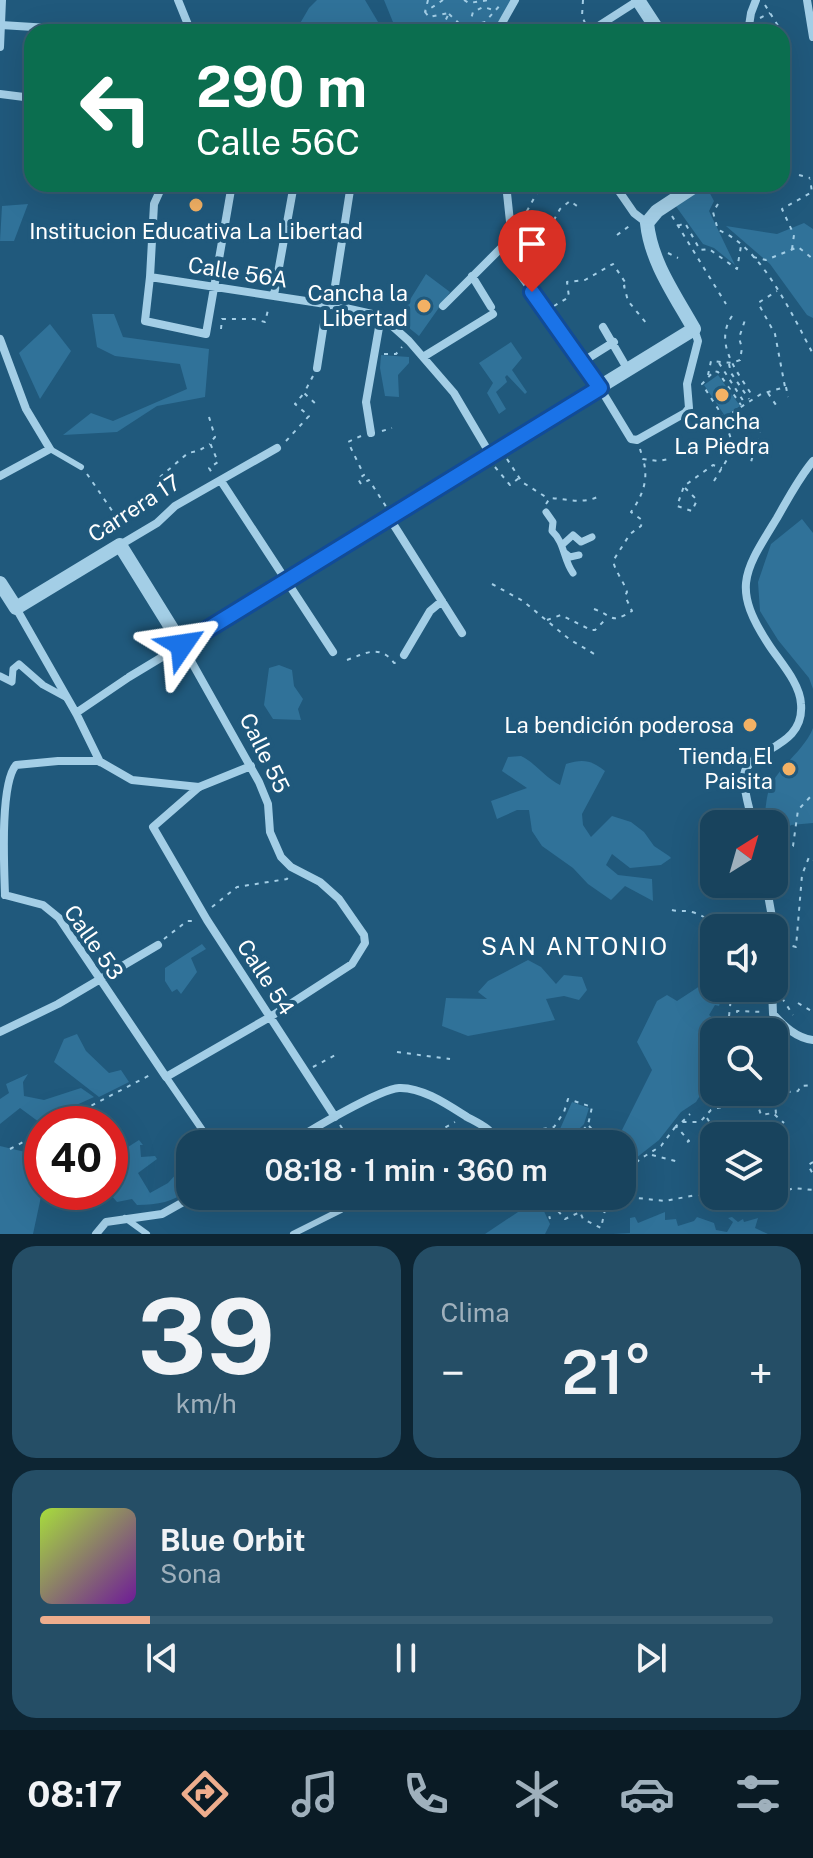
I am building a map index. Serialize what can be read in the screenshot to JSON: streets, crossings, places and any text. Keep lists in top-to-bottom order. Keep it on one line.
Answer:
{"streets":{"street":["Calle 56A","Carrera 17","Calle 55","Calle 53","Calle 54"]},"crossings":[["Carrera 17","Calle 55"]],"districts":["SAN ANTONIO"],"places":["Institucion Educativa La Libertad","Cancha la Libertad","Cancha La Piedra","La bendición poderosa","Tienda El Paisita"],"north":"top right","page":{"turn":["290 m","Calle 56C"],"limit":"40","trip":"08:18 · 1 min · 360 m","tile":[["39","km/h"],"Clima"],"heat":["−","21°","+"],"song":["Blue Orbit","Sona"],"tabs":"08:17"}}
